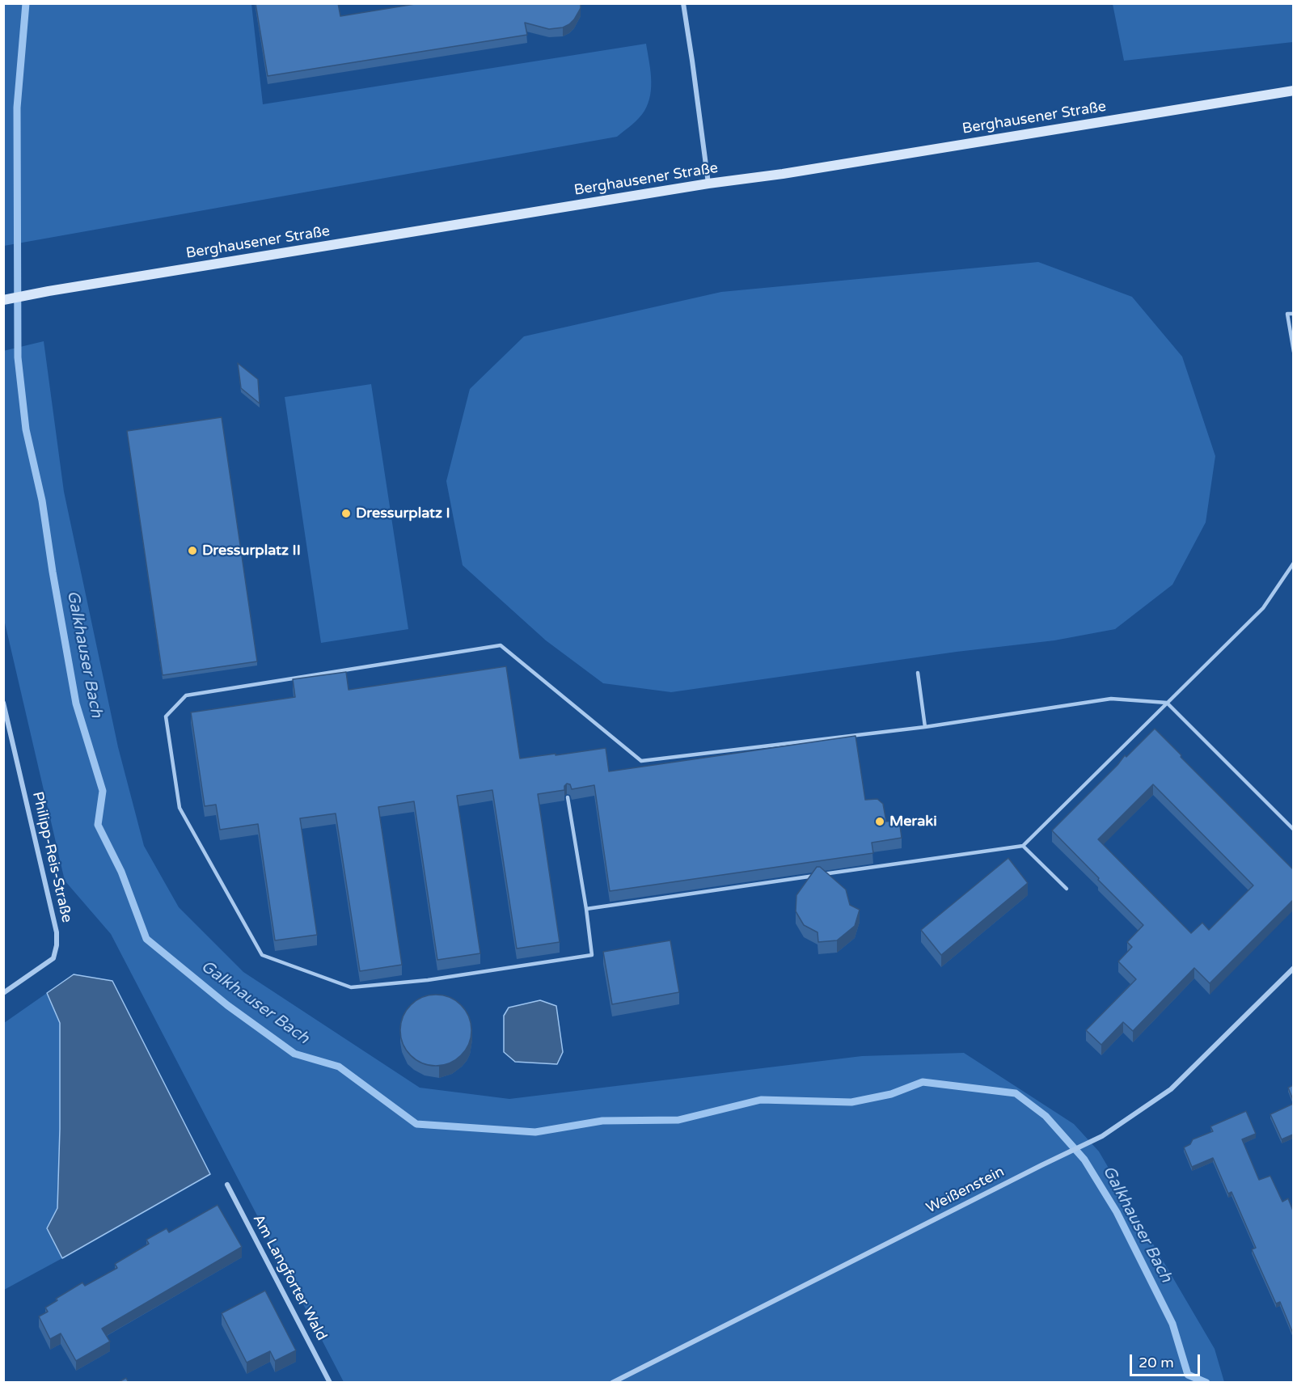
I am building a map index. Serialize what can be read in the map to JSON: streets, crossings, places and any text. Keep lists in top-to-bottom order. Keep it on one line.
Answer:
{"streets":{"main road":["Berghausener Straße"],"street":["Philipp-Reis-Straße","Weißenstein","Am Langforter Wald"]},"water":["Galkhauser Bach"],"places":["Dressurplatz I","Dressurplatz II","Meraki"],"scale_bar":"20 m"}
